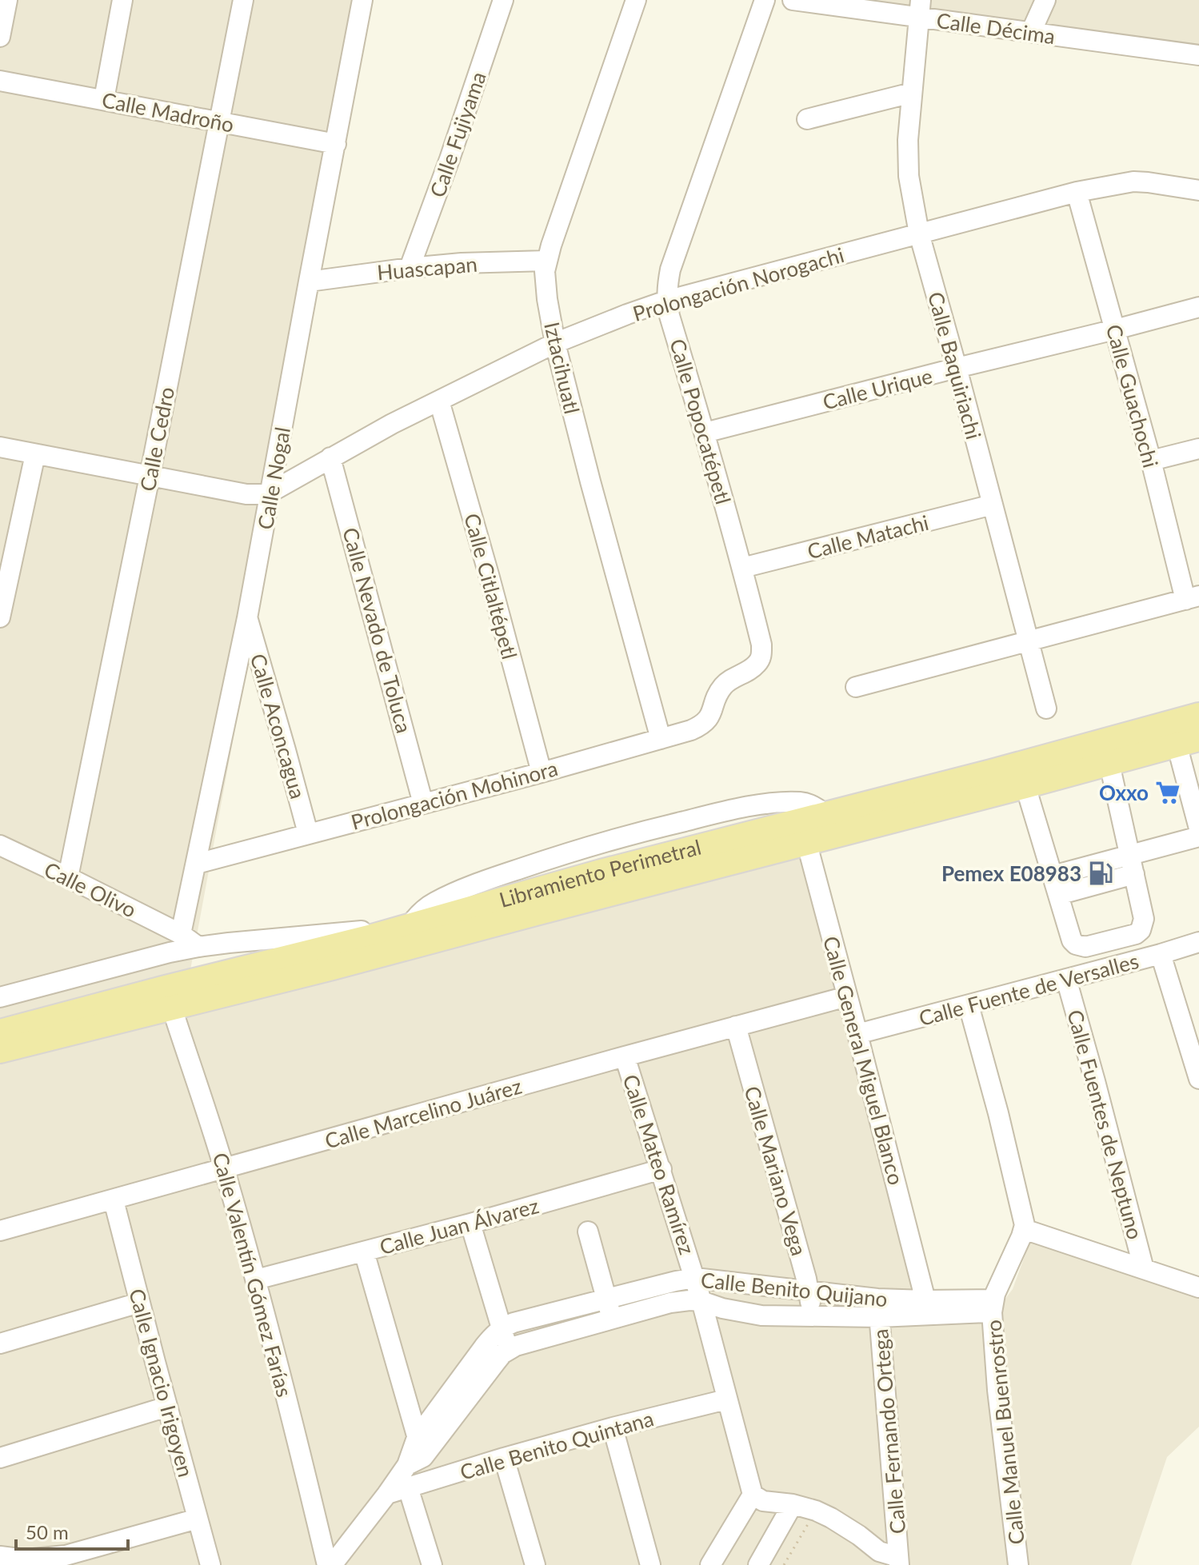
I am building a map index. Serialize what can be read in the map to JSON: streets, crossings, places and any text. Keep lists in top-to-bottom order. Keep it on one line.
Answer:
{"streets":{"main road":["Libramiento Perimetral"],"street":["Calle Décima","Calle Madroño","Calle Fujiyama","Huascapan","Prolongación Norogachi","Calle Baquiriachi","Iztacihuatl","Calle Urique","Calle Guachochi","Calle Popocatépetl","Calle Cedro","Calle Nogal","Calle Matachi","Calle Citlaltépetl","Calle Nevado de Toluca","Calle Aconcagua","Prolongación Mohinora","Calle Olivo","Calle Fuente de Versalles","Calle General Miguel Blanco","Calle Marcelino Juárez","Calle Fuentes de Neptuno","Calle Mateo Ramírez","Calle Mariano Vega","Calle Juan Álvarez","Calle Valentín Gómez Farías","Calle Benito Quijano","Calle Ignacio Irigoyen","Calle Fernando Ortega","Calle Manuel Buenrostro","Calle Benito Quintana"]},"crossings":[["Calle Décima","Calle Baquiriachi"],["Calle Madroño","Calle Cedro"],["Calle Madroño","Calle Nogal"],["Calle Fujiyama","Huascapan"],["Huascapan","Iztacihuatl"],["Huascapan","Calle Nogal"],["Prolongación Norogachi","Calle Baquiriachi"],["Prolongación Norogachi","Iztacihuatl"],["Prolongación Norogachi","Calle Guachochi"],["Prolongación Norogachi","Calle Popocatépetl"],["Prolongación Norogachi","Calle Nogal"],["Prolongación Norogachi","Calle Citlaltépetl"],["Prolongación Norogachi","Calle Nevado de Toluca"],["Calle Baquiriachi","Calle Urique"],["Calle Baquiriachi","Calle Matachi"],["Iztacihuatl","Prolongación Mohinora"],["Calle Urique","Calle Guachochi"],["Calle Urique","Calle Popocatépetl"],["Calle Popocatépetl","Calle Matachi"],["Calle Popocatépetl","Prolongación Mohinora"],["Calle Cedro","Calle Olivo"],["Calle Nogal","Calle Aconcagua"],["Calle Nogal","Prolongación Mohinora"],["Calle Nogal","Calle Olivo"],["Calle Citlaltépetl","Prolongación Mohinora"],["Calle Nevado de Toluca","Prolongación Mohinora"],["Calle Aconcagua","Prolongación Mohinora"],["Libramiento Perimetral","Calle General Miguel Blanco"],["Libramiento Perimetral","Calle Valentín Gómez Farías"],["Calle Fuente de Versalles","Calle General Miguel Blanco"],["Calle Fuente de Versalles","Calle Fuentes de Neptuno"],["Calle General Miguel Blanco","Calle Marcelino Juárez"],["Calle General Miguel Blanco","Calle Benito Quijano"],["Calle Marcelino Juárez","Calle Mateo Ramírez"],["Calle Marcelino Juárez","Calle Mariano Vega"],["Calle Marcelino Juárez","Calle Valentín Gómez Farías"],["Calle Marcelino Juárez","Calle Ignacio Irigoyen"],["Calle Mateo Ramírez","Calle Juan Álvarez"],["Calle Mateo Ramírez","Calle Benito Quijano"],["Calle Mateo Ramírez","Calle Benito Quintana"],["Calle Mariano Vega","Calle Benito Quijano"],["Calle Juan Álvarez","Calle Valentín Gómez Farías"],["Calle Valentín Gómez Farías","Calle Benito Quijano"],["Calle Benito Quijano","Calle Fernando Ortega"],["Calle Benito Quijano","Calle Manuel Buenrostro"],["Calle Benito Quijano","Calle Benito Quintana"]],"places":{"supermarket":["Oxxo"],"fuel station":["Pemex E08983"]},"scale_bar":"50 m"}
